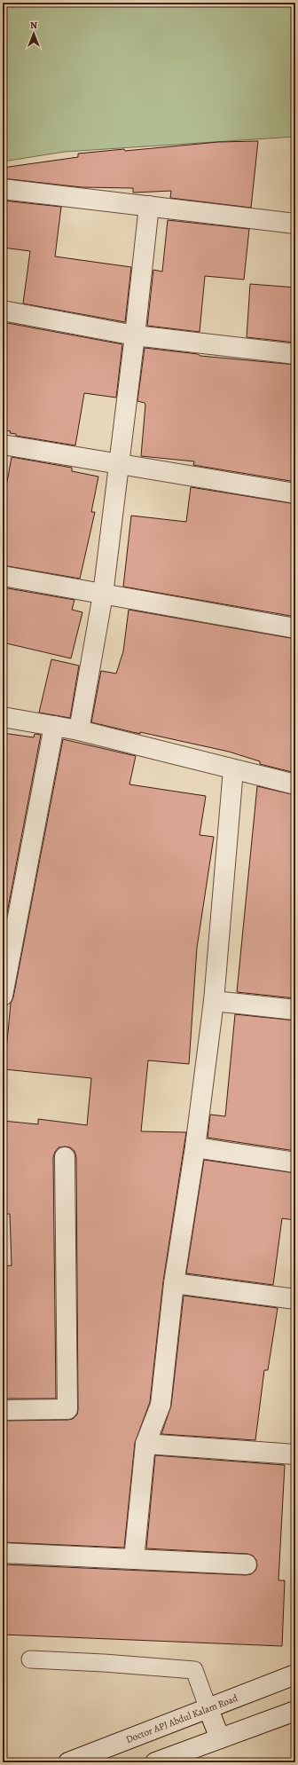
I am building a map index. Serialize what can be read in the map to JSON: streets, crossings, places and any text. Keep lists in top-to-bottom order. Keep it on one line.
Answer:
{"streets":{"street":["Doctor APJ Abdul Kalam Road"]},"north":"top"}
